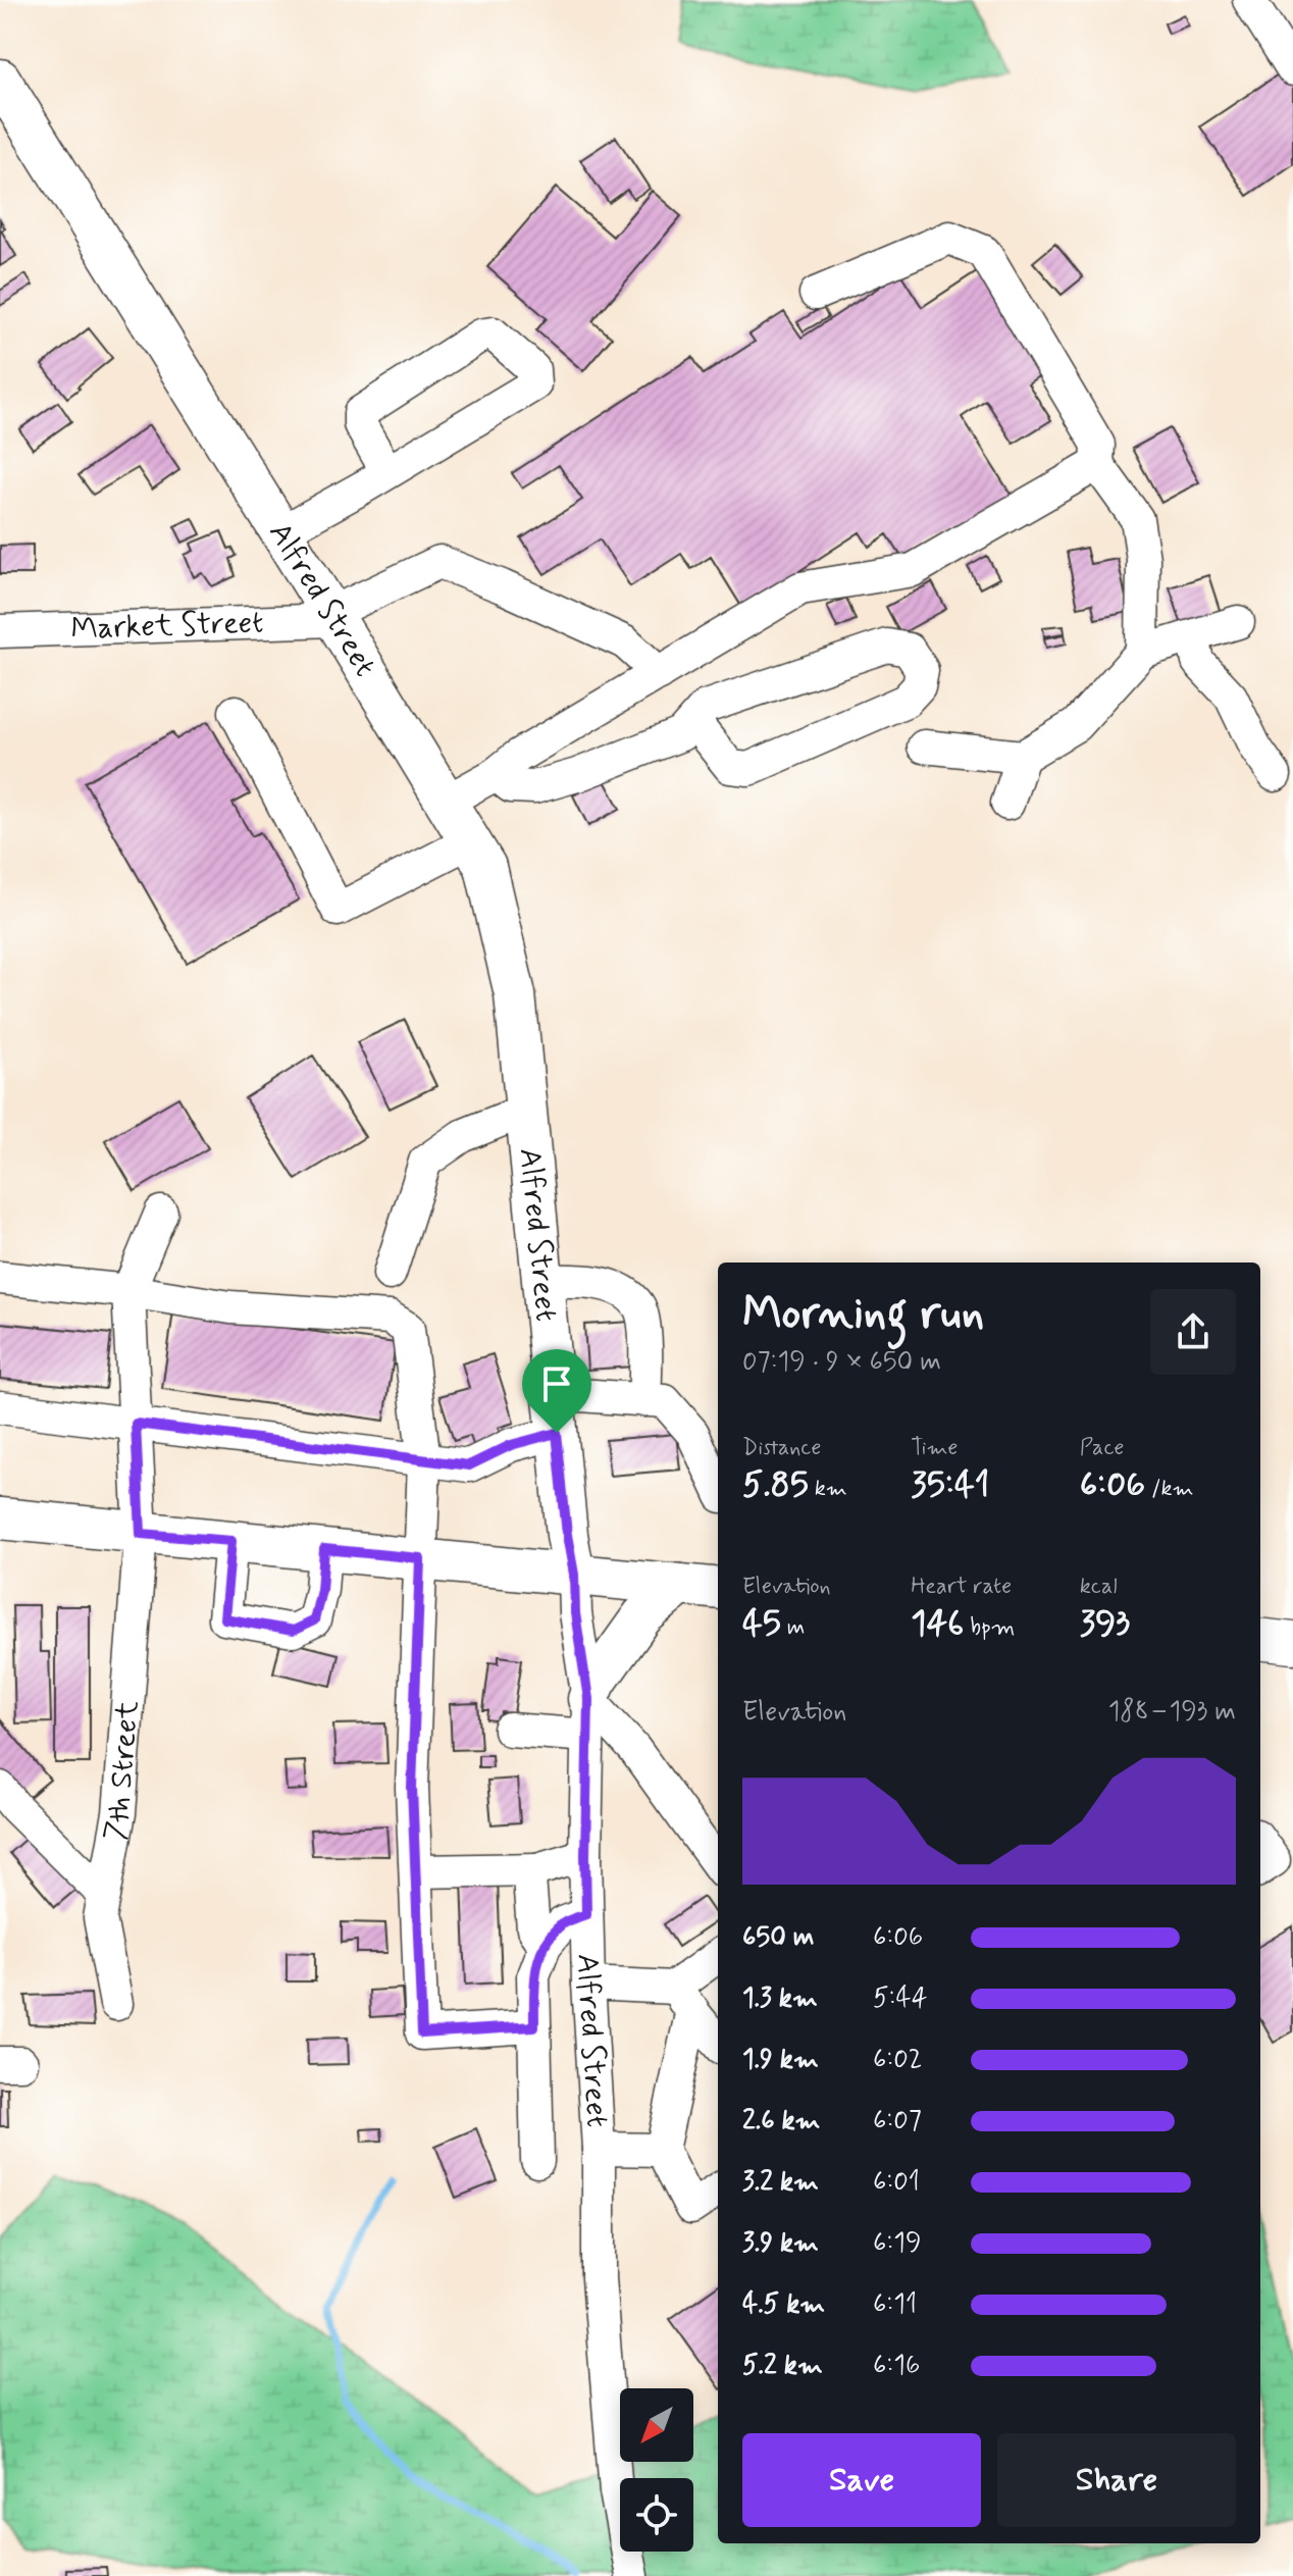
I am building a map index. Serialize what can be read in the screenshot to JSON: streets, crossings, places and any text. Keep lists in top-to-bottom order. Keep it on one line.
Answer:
{"streets":{"main road":["Alfred Street"],"street":["Market Street","7th Street"]},"crossings":[["Alfred Street","Market Street"]],"north":"bottom left","page":{"heading":["Morning run","07:19 · 9 × 650 m"],"stats":[["Distance","5.85 km"],["Time","35:41"],["Pace","6:06 /km"],["Elevation","45 m"],["Heart rate","146 bpm"],["kcal","393"]],"chart":["Elevation","188–193 m"],"list":[{"name":"650 m","note":"6:06"},{"name":"1.3 km","note":"5:44"},{"name":"1.9 km","note":"6:02"},{"name":"2.6 km","note":"6:07"},{"name":"3.2 km","note":"6:01"},{"name":"3.9 km","note":"6:19"},{"name":"4.5 km","note":"6:11"},{"name":"5.2 km","note":"6:16"}],"buttons":["Save","Share"]}}
